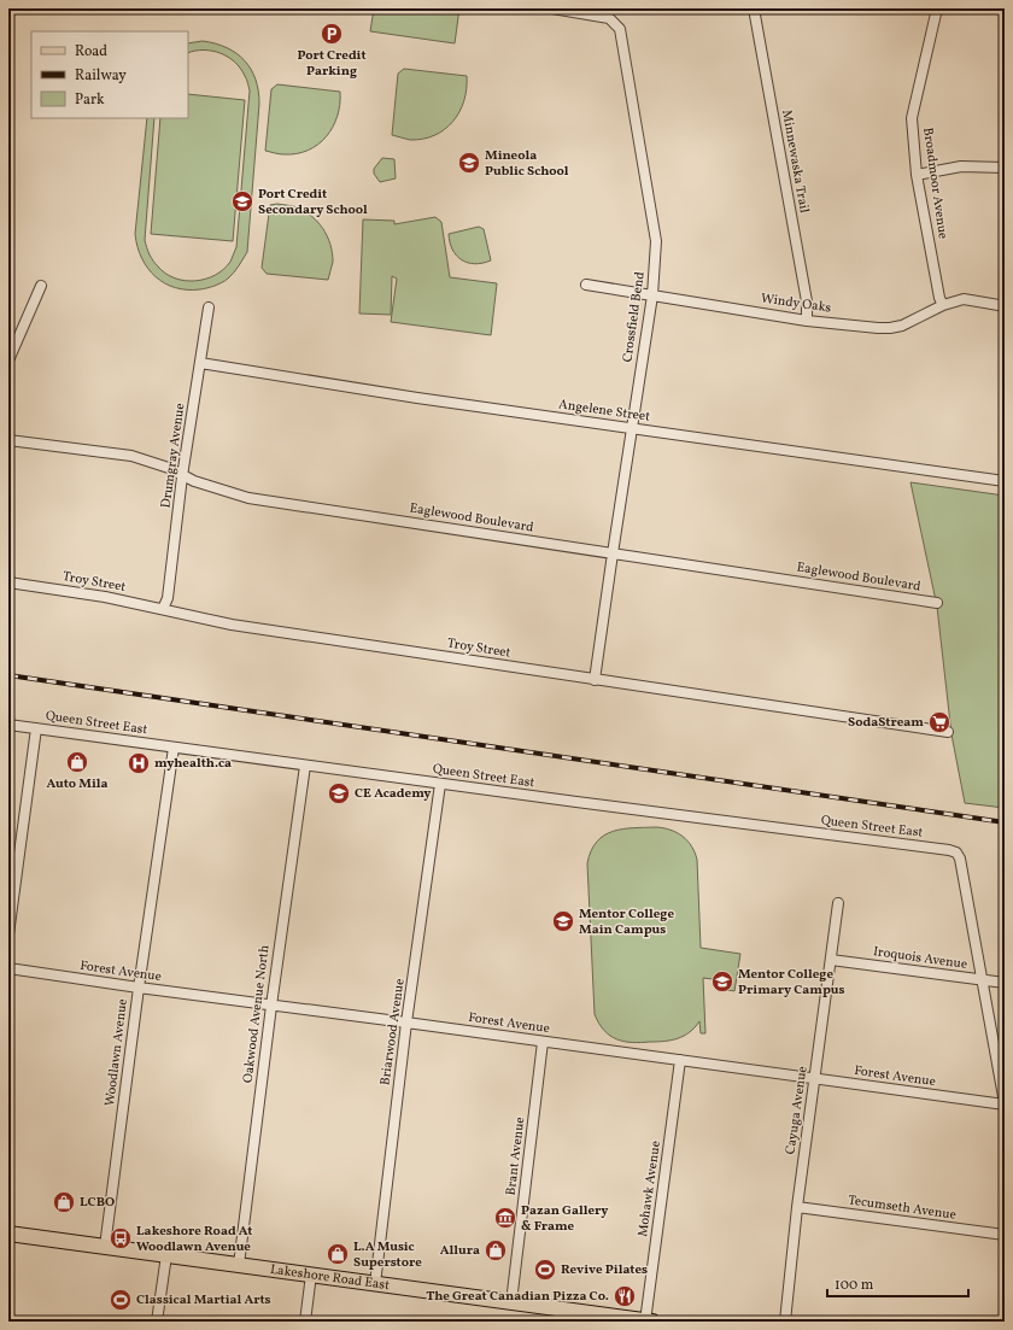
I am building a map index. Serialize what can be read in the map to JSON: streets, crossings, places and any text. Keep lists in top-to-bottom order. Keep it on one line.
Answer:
{"streets":{"main road":["Lakeshore Road East"],"street":["Minnewaska Trail","Broadmoor Avenue","Windy Oaks","Crossfield Bend","Angelene Street","Drumgray Avenue","Eaglewood Boulevard","Troy Street","Queen Street East","Iroquois Avenue","Forest Avenue","Oakwood Avenue North","Briarwood Avenue","Woodlawn Avenue","Cayuga Avenue","Brant Avenue","Mohawk Avenue","Tecumseth Avenue"]},"crossings":[["Minnewaska Trail","Windy Oaks"],["Broadmoor Avenue","Windy Oaks"],["Windy Oaks","Crossfield Bend"],["Crossfield Bend","Angelene Street"],["Crossfield Bend","Eaglewood Boulevard"],["Crossfield Bend","Troy Street"],["Angelene Street","Drumgray Avenue"],["Drumgray Avenue","Eaglewood Boulevard"],["Drumgray Avenue","Troy Street"],["Queen Street East","Iroquois Avenue"],["Queen Street East","Oakwood Avenue North"],["Queen Street East","Briarwood Avenue"],["Queen Street East","Woodlawn Avenue"],["Iroquois Avenue","Cayuga Avenue"],["Forest Avenue","Oakwood Avenue North"],["Forest Avenue","Briarwood Avenue"],["Forest Avenue","Woodlawn Avenue"],["Forest Avenue","Cayuga Avenue"],["Forest Avenue","Brant Avenue"],["Forest Avenue","Mohawk Avenue"],["Oakwood Avenue North","Lakeshore Road East"],["Briarwood Avenue","Lakeshore Road East"],["Woodlawn Avenue","Lakeshore Road East"],["Cayuga Avenue","Tecumseth Avenue"],["Brant Avenue","Lakeshore Road East"],["Mohawk Avenue","Lakeshore Road East"]],"places":{"parking":["Port Credit Parking"],"school or university":["Mineola Public School","Port Credit Secondary School","CE Academy","Mentor College Main Campus","Mentor College Primary Campus"],"supermarket":["SodaStream"],"shop":["Auto Mila","LCBO","Allura","L.A Music Superstore"],"hospital":["myhealth.ca"],"museum":["Pazan Gallery & Frame"],"bus stop":["Lakeshore Road At Woodlawn Avenue"],"sports":["Revive Pilates","Classical Martial Arts"],"restaurant":["The Great Canadian Pizza Co."]},"legend":["Road","Railway","Park"],"scale_bar":"100 m"}
